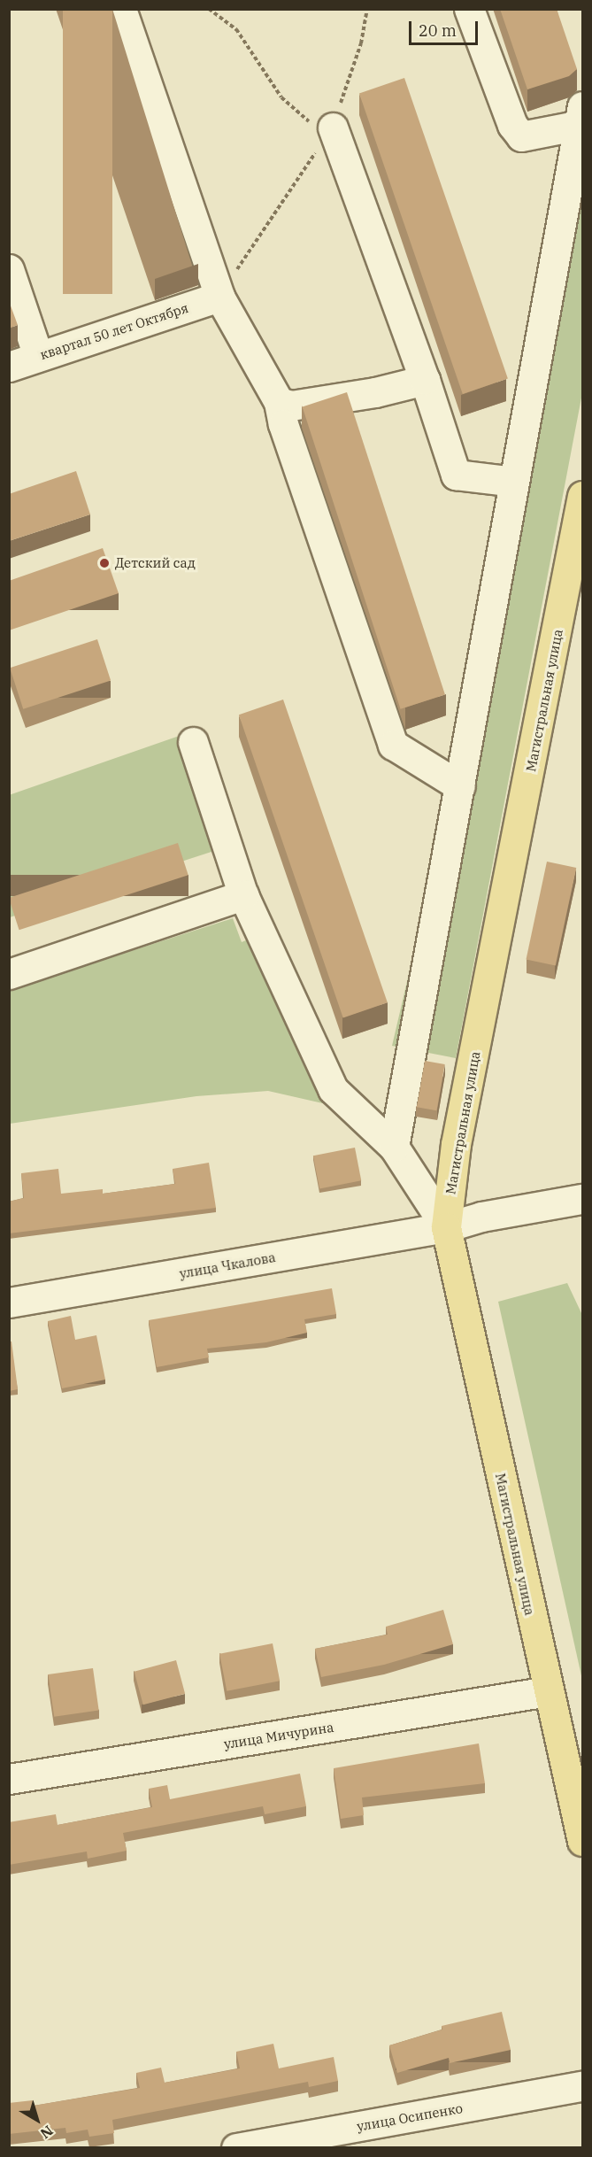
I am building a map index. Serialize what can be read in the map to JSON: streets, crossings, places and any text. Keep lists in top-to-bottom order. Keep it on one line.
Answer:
{"streets":{"main road":["Магистральная улица"],"street":["квартал 50 лет Октября","улица Чкалова","улица Мичурина","улица Осипенко"]},"crossings":[["Магистральная улица","улица Чкалова"],["Магистральная улица","улица Мичурина"]],"places":["Детский сад"],"scale_bar":"20 m","north":"bottom right"}
